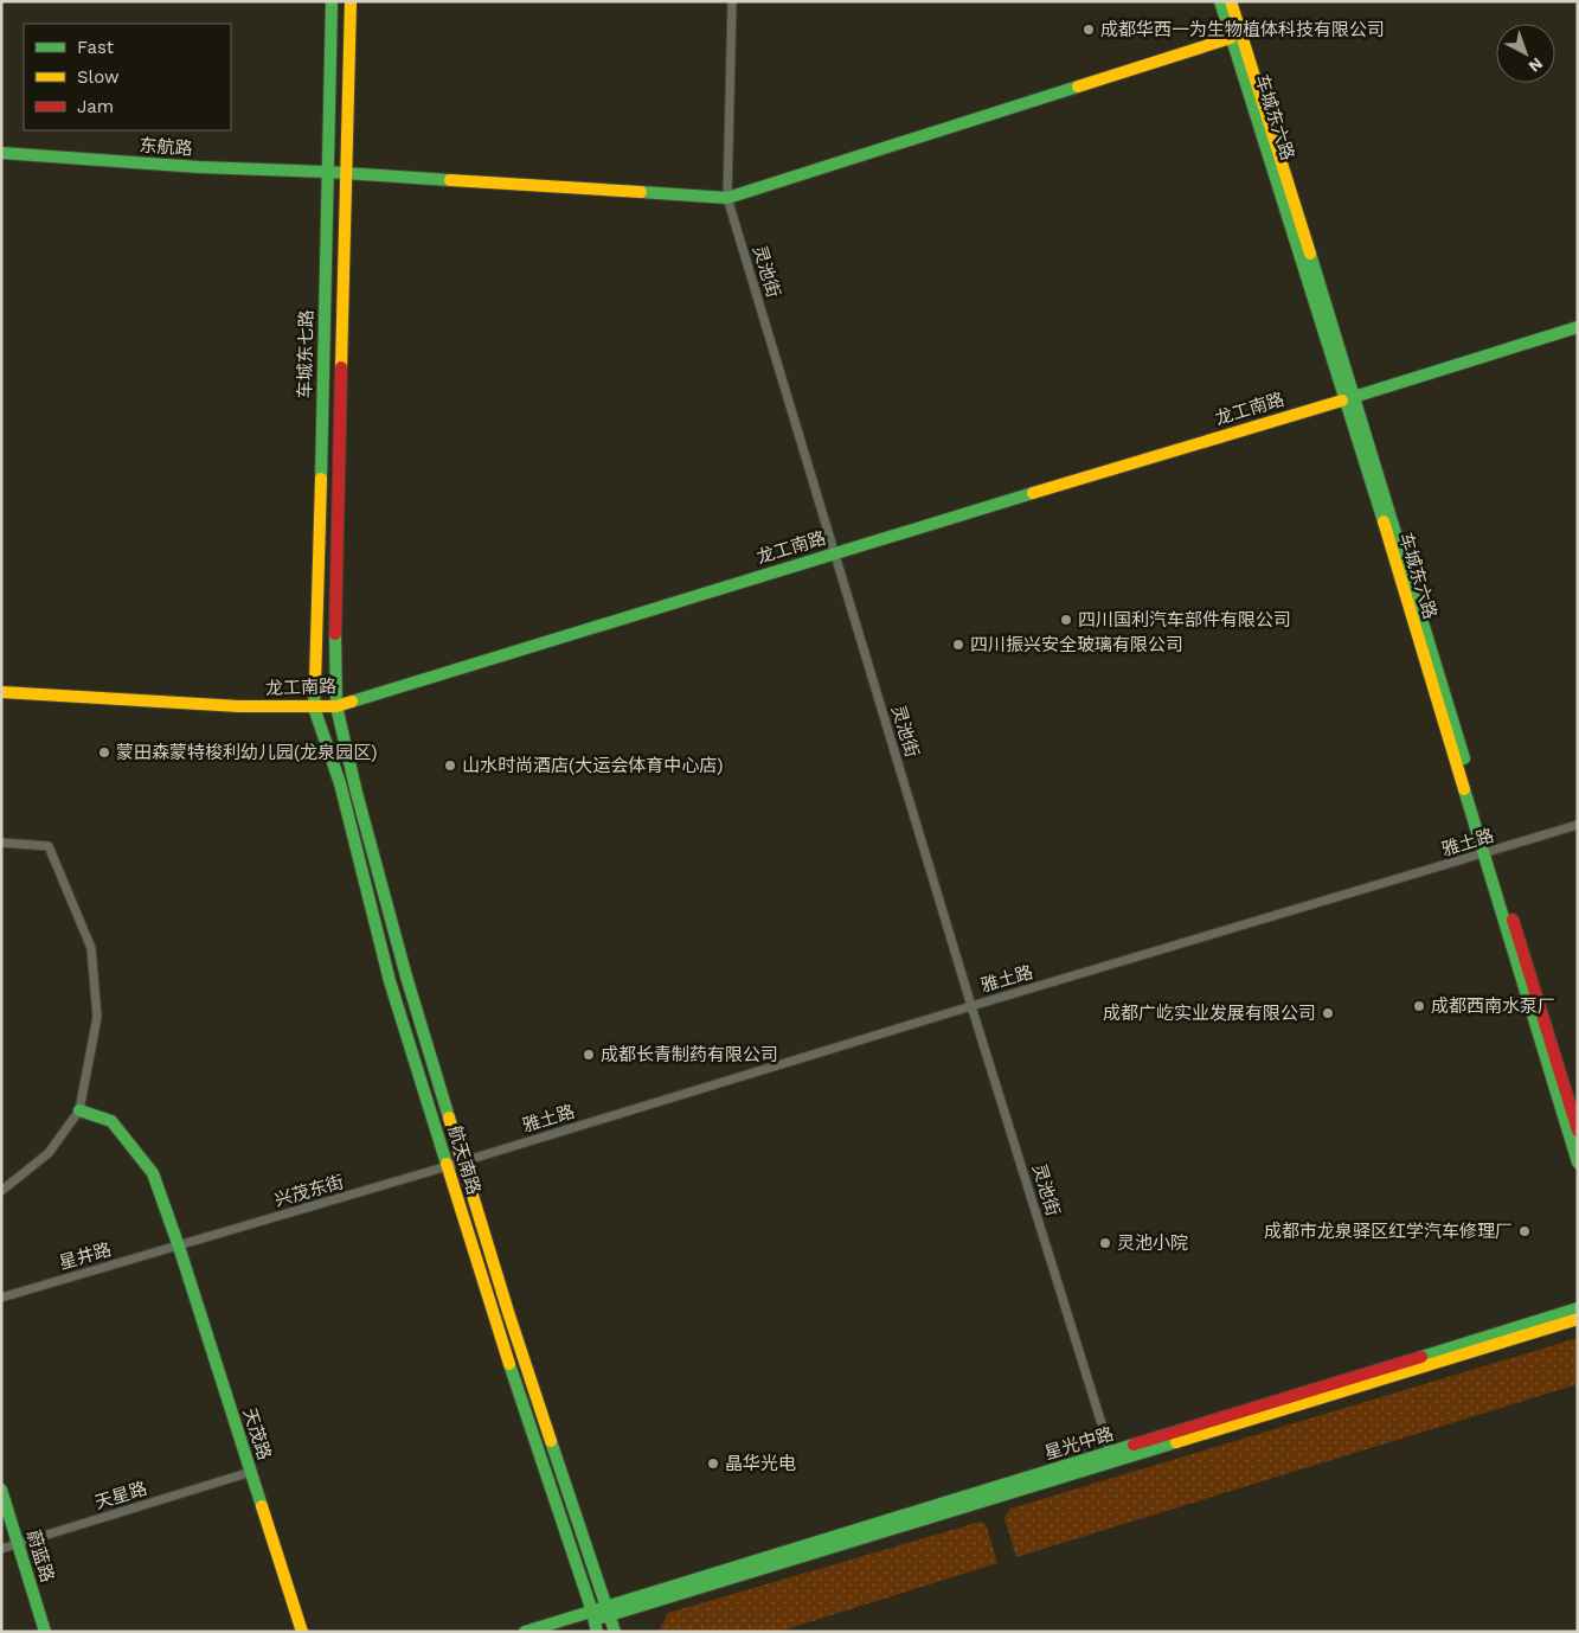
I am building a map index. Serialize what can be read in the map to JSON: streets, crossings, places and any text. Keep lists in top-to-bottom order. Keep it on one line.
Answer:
{"streets":{"street":["车城东六路","东航路","灵池街","车城东七路","龙工南路","雅土路","航天南路","兴茂东街","星井路","天茂路","星光中路","天星路","蔚蓝路"]},"crossings":[["车城东六路","龙工南路"],["车城东六路","雅土路"],["东航路","灵池街"],["东航路","车城东七路"],["灵池街","龙工南路"],["灵池街","雅土路"],["灵池街","星光中路"],["车城东七路","龙工南路"],["车城东七路","航天南路"],["龙工南路","航天南路"],["雅土路","航天南路"],["雅土路","兴茂东街"],["航天南路","兴茂东街"],["航天南路","星光中路"],["兴茂东街","星井路"],["兴茂东街","天茂路"],["星井路","天茂路"],["天茂路","天星路"],["天星路","蔚蓝路"]],"places":["成都华西一为生物植体科技有限公司","四川国利汽车部件有限公司","四川振兴安全玻璃有限公司","蒙田森蒙特梭利幼儿园(龙泉园区)","山水时尚酒店(大运会体育中心店)","成都西南水泵厂","成都广屹实业发展有限公司","成都长青制药有限公司","成都市龙泉驿区红学汽车修理厂","灵池小院","晶华光电"],"legend":["Fast","Slow","Jam"],"north":"bottom right"}
